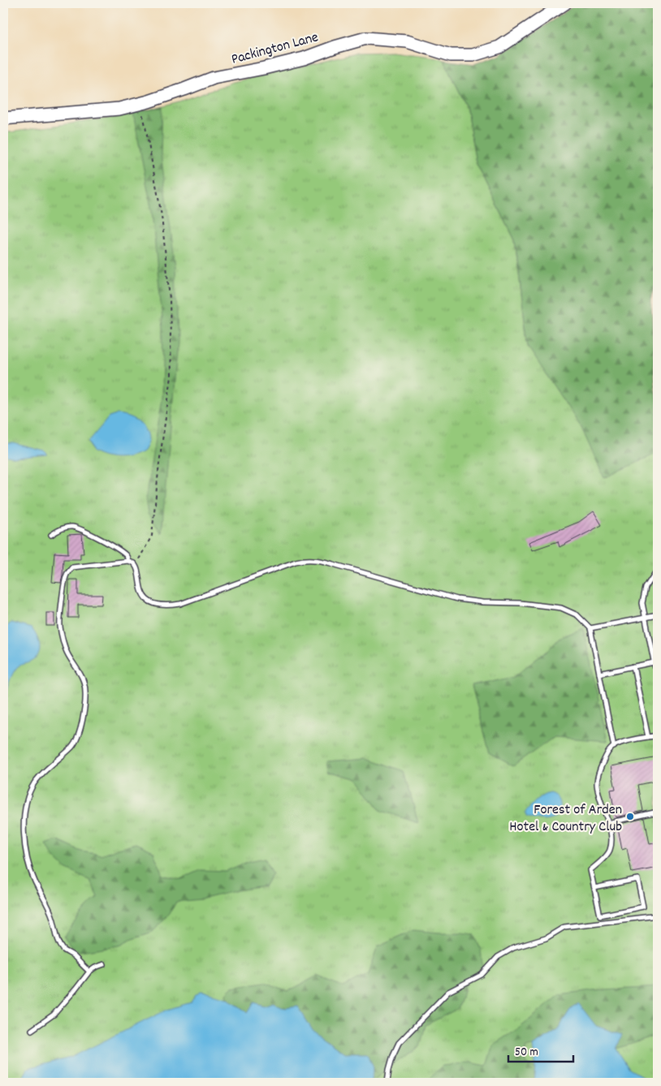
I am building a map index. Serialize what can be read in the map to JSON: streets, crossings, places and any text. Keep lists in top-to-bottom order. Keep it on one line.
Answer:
{"streets":{"street":["Packington Lane"]},"places":["Forest of Arden Hotel & Country Club"],"scale_bar":"50 m"}
